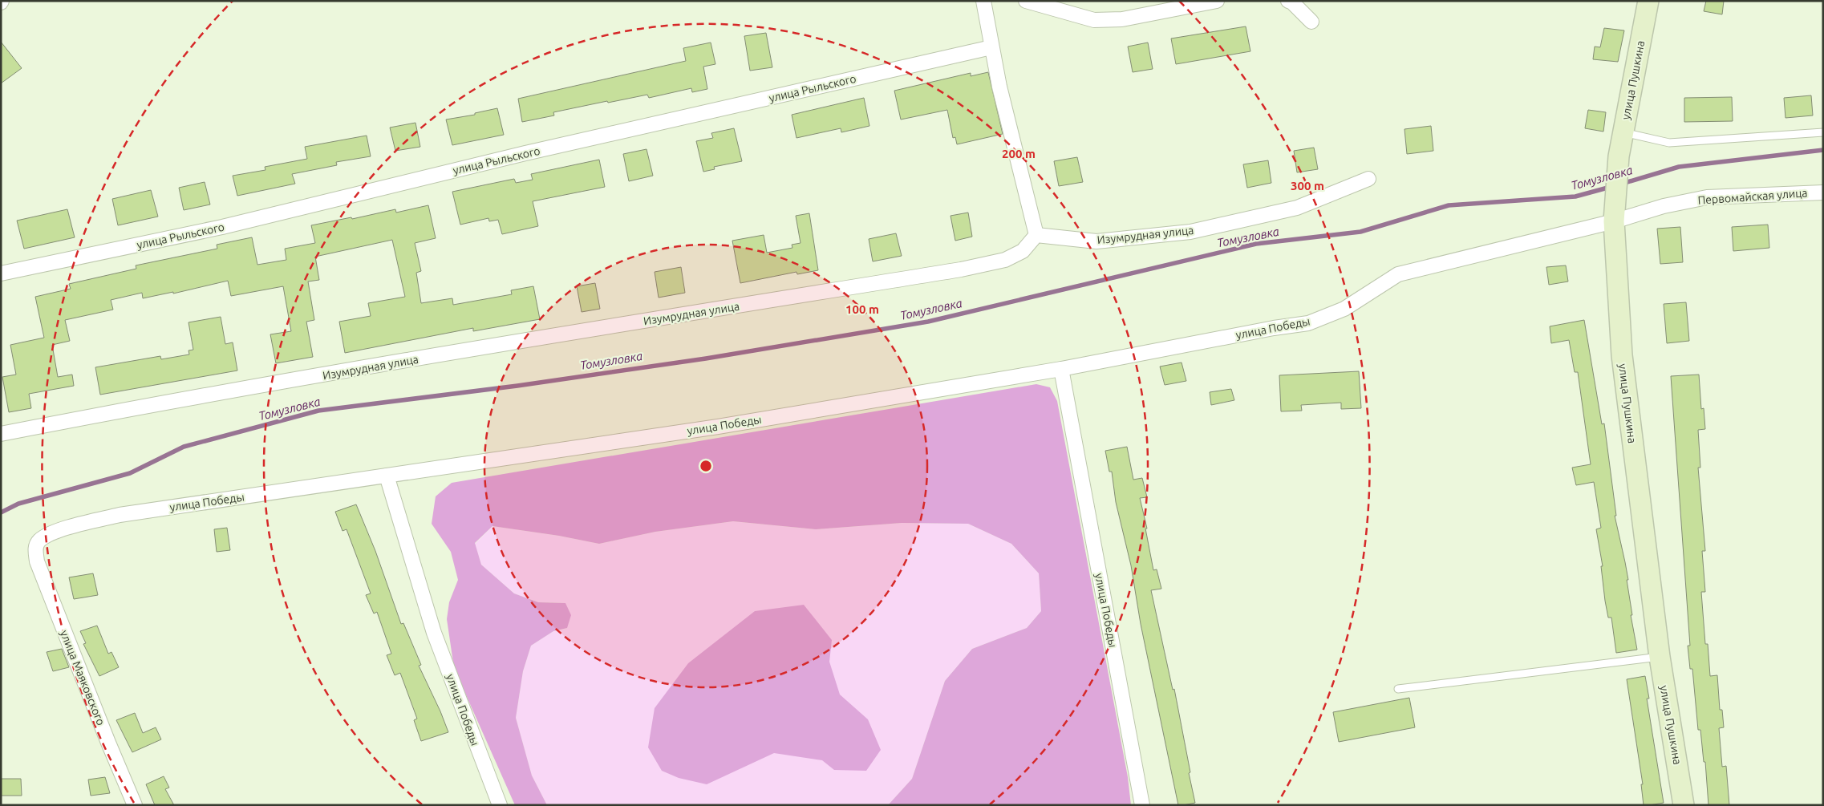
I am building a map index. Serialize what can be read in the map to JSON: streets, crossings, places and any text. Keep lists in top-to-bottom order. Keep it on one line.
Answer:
{"streets":{"main road":["улица Пушкина"],"street":["улица Рыльского","Первомайская улица","Изумрудная улица","улица Победы","улица Маяковского"]},"crossings":[["улица Пушкина","Первомайская улица"],["улица Пушкина","улица Победы"],["Первомайская улица","улица Победы"],["улица Победы","улица Маяковского"]],"water":["Томузловка"],"rings":["200 m","300 m","100 m"]}
